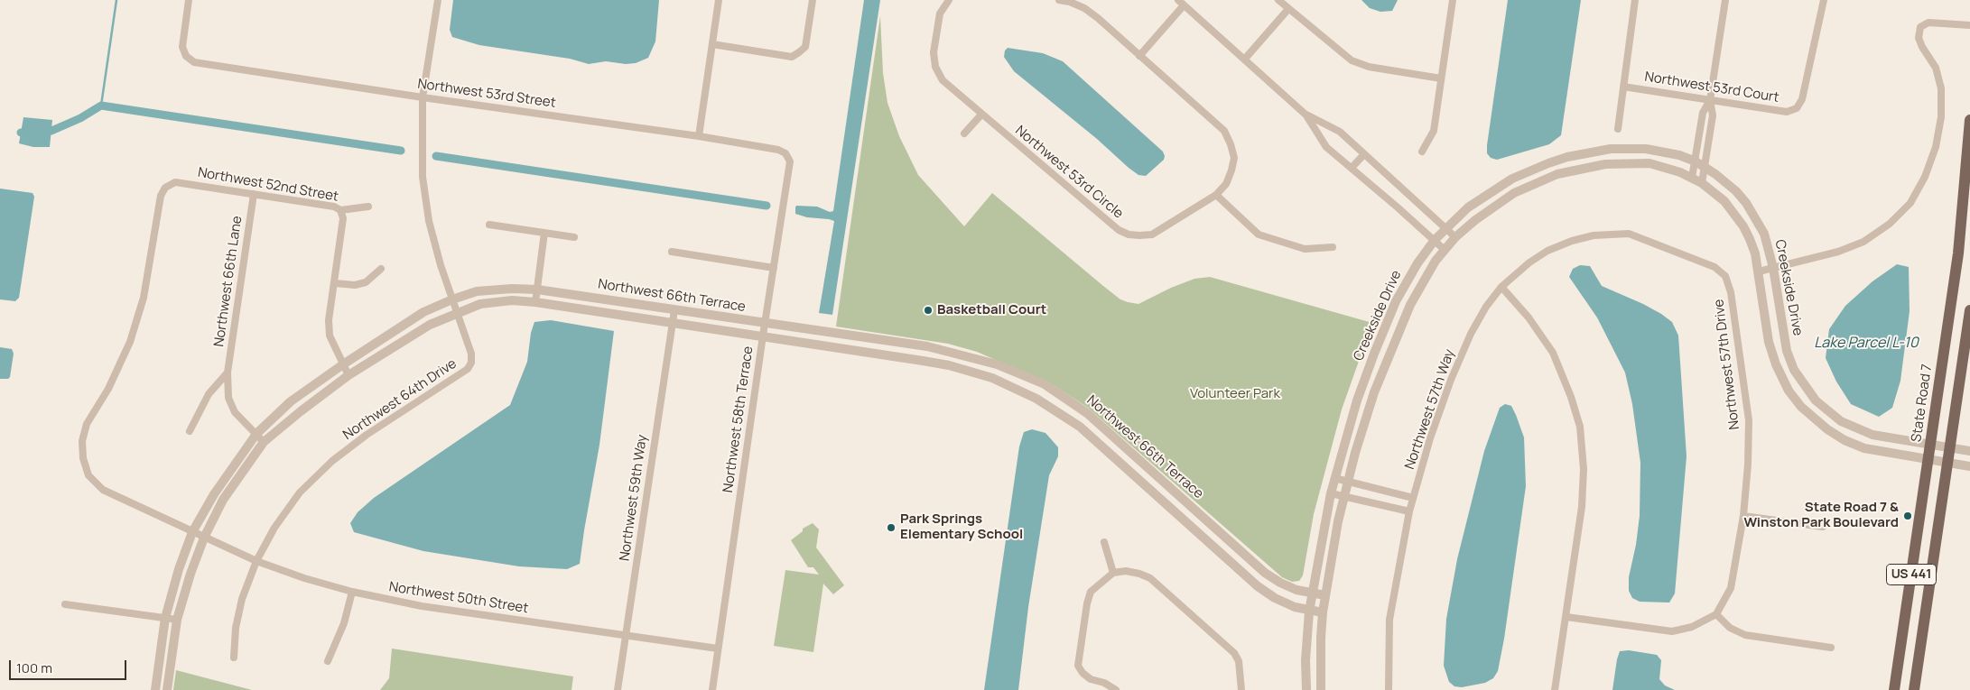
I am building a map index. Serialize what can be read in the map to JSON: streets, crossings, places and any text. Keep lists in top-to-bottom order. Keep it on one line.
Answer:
{"streets":{"main road":["State Road 7","US 441"],"street":["Northwest 53rd Court","Northwest 53rd Street","Northwest 53rd Circle","Northwest 52nd Street","Northwest 66th Lane","Creekside Drive","Northwest 66th Terrace","Northwest 57th Drive","Northwest 64th Drive","Northwest 57th Way","Northwest 58th Terrace","Northwest 59th Way","Northwest 50th Street"]},"crossings":[["Northwest 53rd Street","Northwest 64th Drive"],["Northwest 53rd Street","Northwest 58th Terrace"],["Northwest 52nd Street","Northwest 66th Lane"],["Northwest 52nd Street","Northwest 50th Street"],["Northwest 66th Lane","Northwest 66th Terrace"],["Creekside Drive","Northwest 66th Terrace"],["Creekside Drive","State Road 7"],["Creekside Drive","US 441"],["Northwest 66th Terrace","Northwest 64th Drive"],["Northwest 66th Terrace","Northwest 58th Terrace"],["Northwest 66th Terrace","Northwest 59th Way"],["Northwest 66th Terrace","Northwest 50th Street"],["Northwest 57th Drive","Northwest 57th Way"],["Northwest 64th Drive","Northwest 50th Street"],["Northwest 58th Terrace","Northwest 50th Street"],["Northwest 59th Way","Northwest 50th Street"]],"water":["Lake Parcel L-10"],"parks":["Volunteer Park"],"places":["Basketball Court","State Road 7 & Winston Park Boulevard","Park Springs Elementary School"],"scale_bar":"100 m"}
